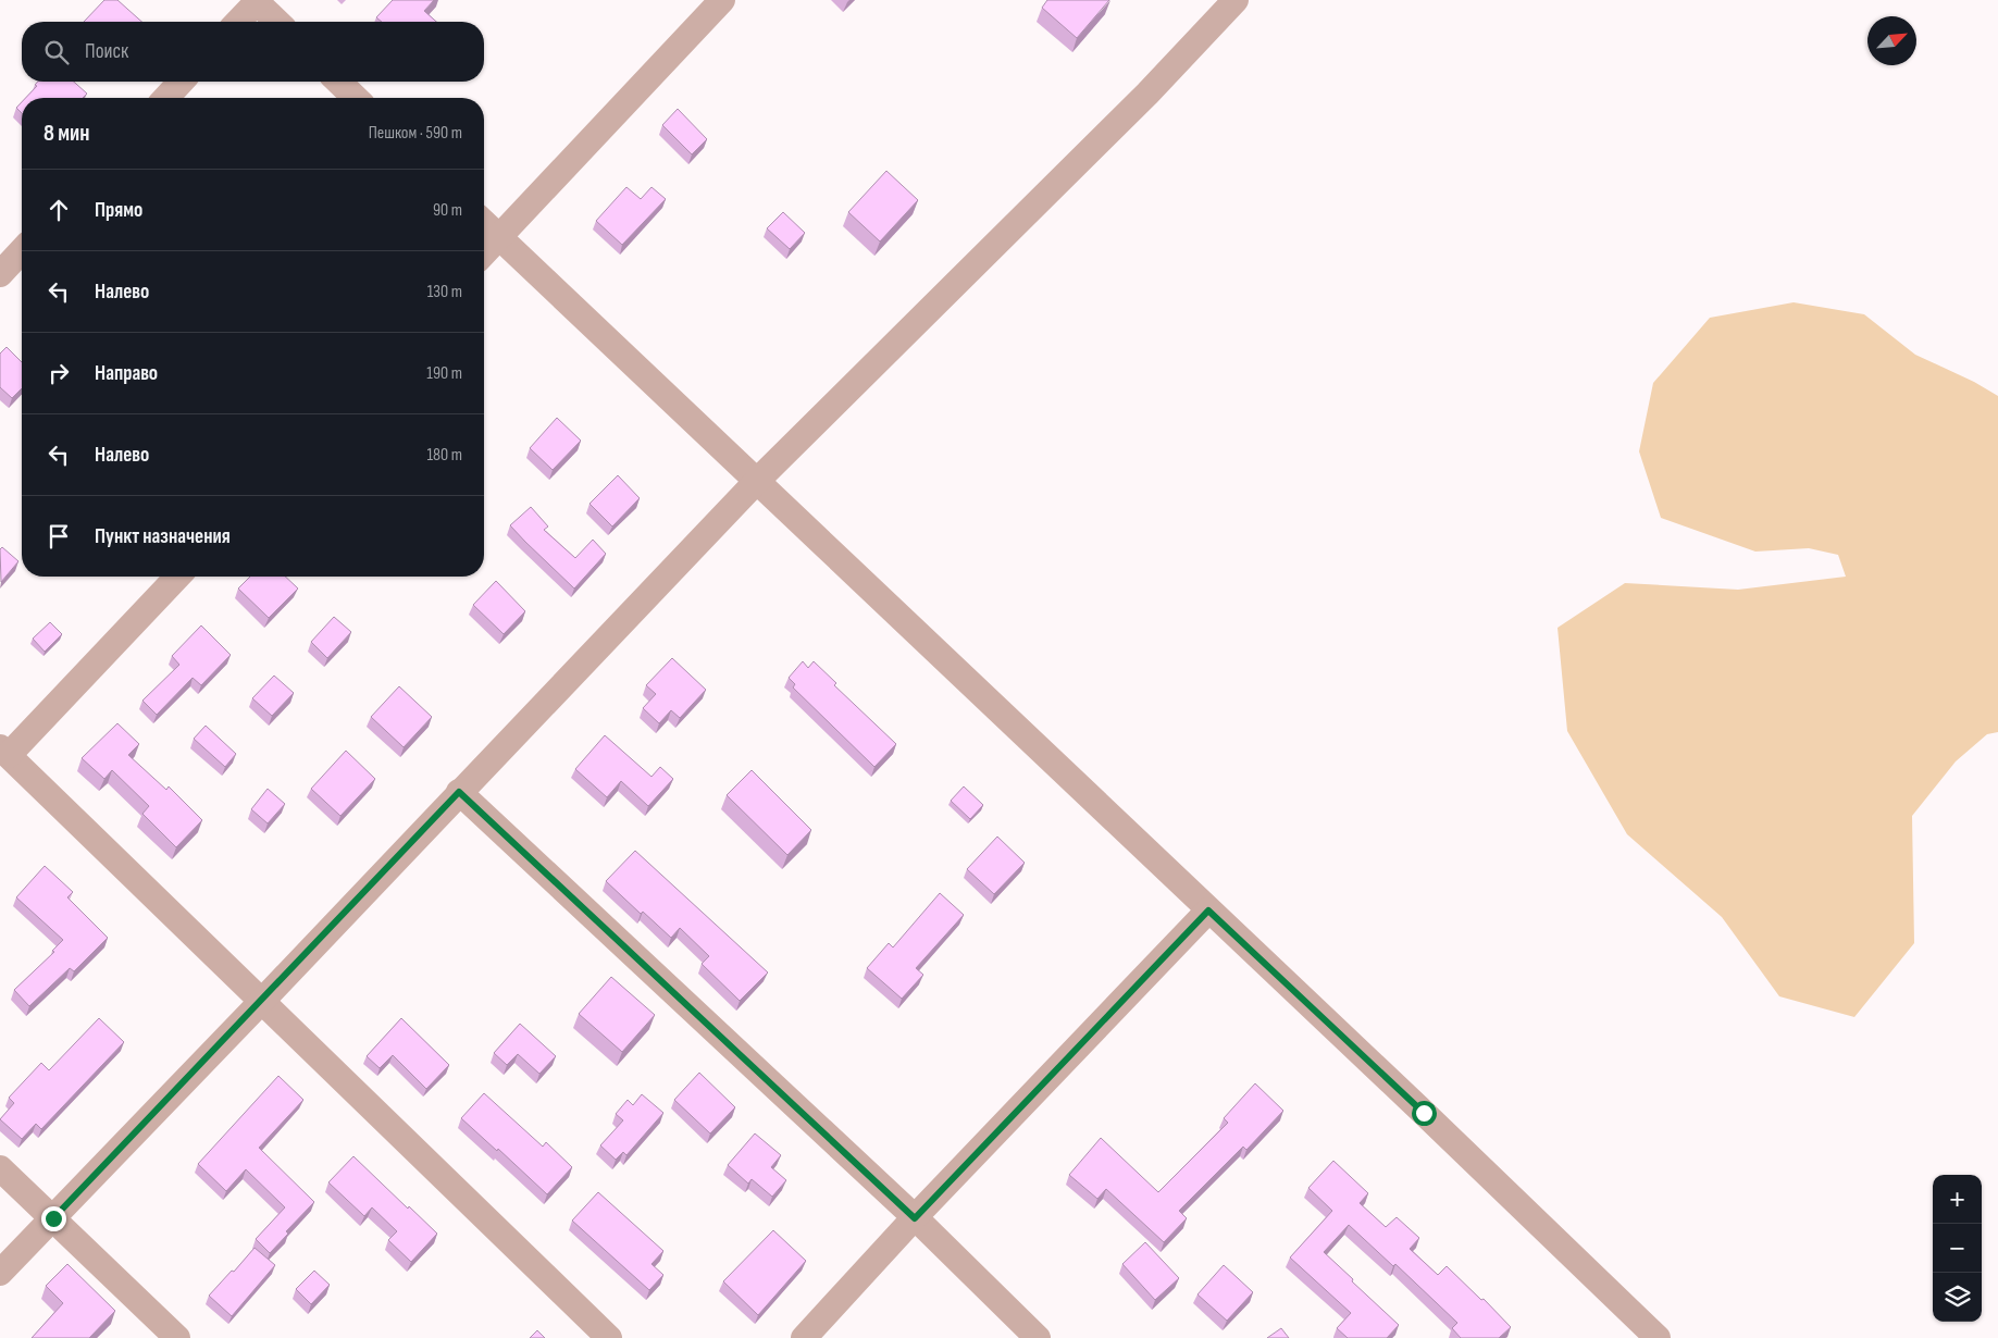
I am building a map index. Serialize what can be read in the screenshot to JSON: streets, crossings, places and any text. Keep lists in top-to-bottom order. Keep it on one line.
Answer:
{"north":"top right","page":{"search":"Поиск","heading":["8 мин","Пешком · 590 m"],"list":[["Прямо","90 m"],["Налево","130 m"],["Направо","190 m"],["Налево","180 m"],"Пункт назначения"],"map_buttons":["+","−"]}}
